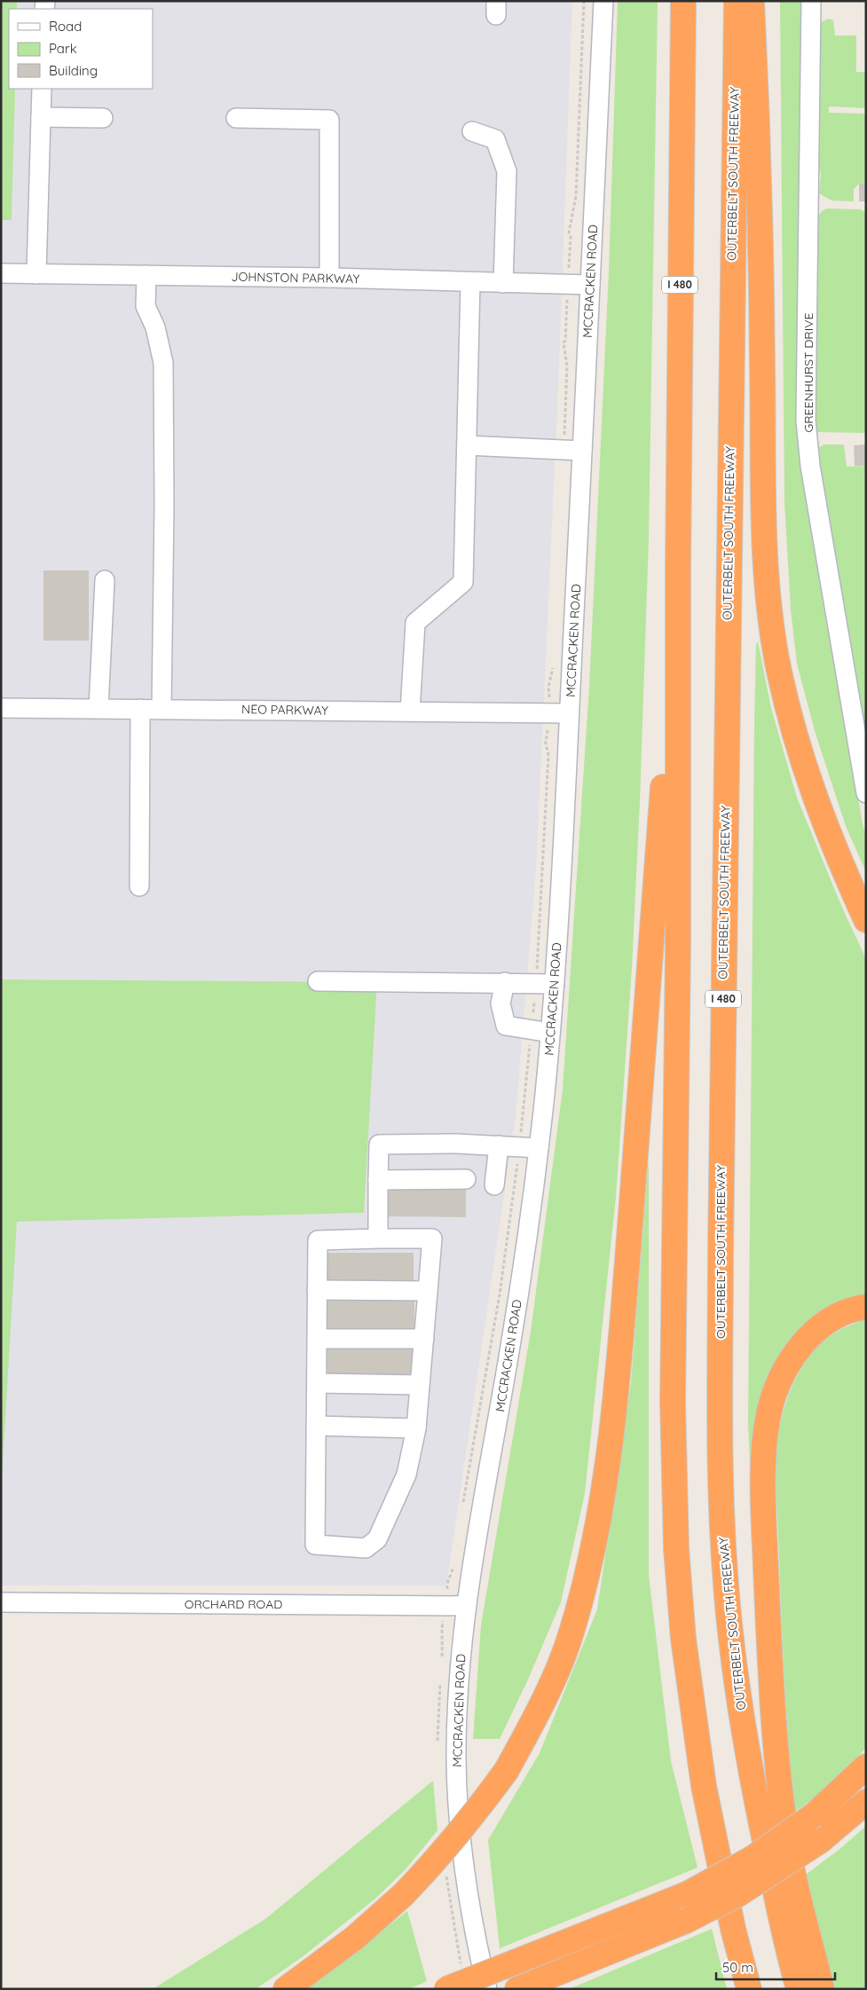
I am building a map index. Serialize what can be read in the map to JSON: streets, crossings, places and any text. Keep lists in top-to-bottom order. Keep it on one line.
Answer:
{"streets":{"highway":["OUTERBELT SOUTH FREEWAY","I 480"],"street":["JOHNSTON PARKWAY","MCCRACKEN ROAD","GREENHURST DRIVE","NEO PARKWAY","ORCHARD ROAD"]},"crossings":[["JOHNSTON PARKWAY","MCCRACKEN ROAD"],["MCCRACKEN ROAD","NEO PARKWAY"],["MCCRACKEN ROAD","ORCHARD ROAD"]],"legend":["Road","Park","Building"],"scale_bar":"50 m"}
